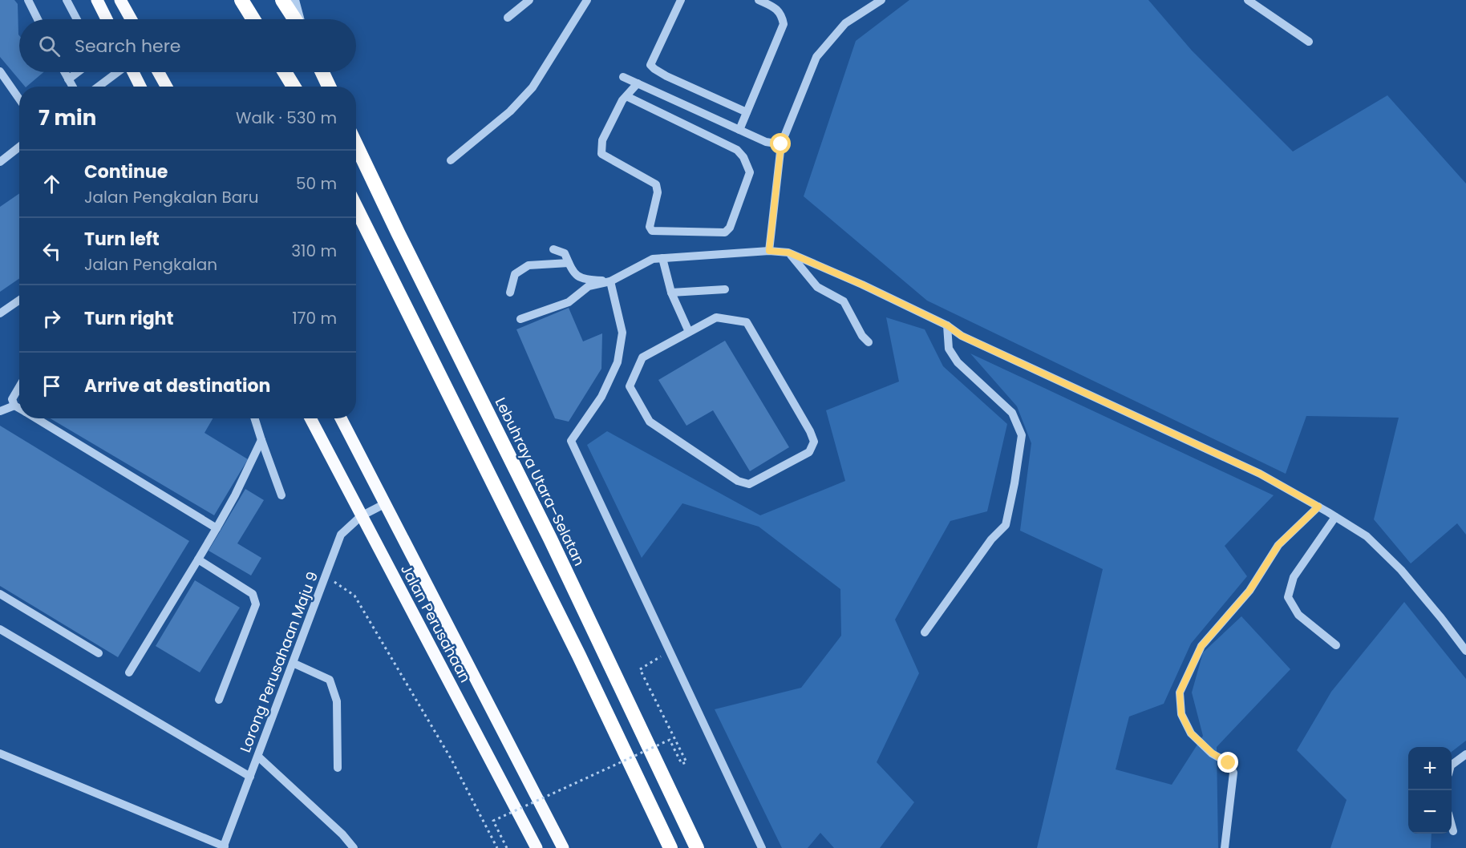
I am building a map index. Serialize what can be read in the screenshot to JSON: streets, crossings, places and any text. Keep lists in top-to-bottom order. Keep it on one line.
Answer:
{"streets":{"highway":["Lebuhraya Utara–Selatan"],"main road":["Jalan Perusahaan"],"street":["Lorong Perusahaan Maju 9"]},"crossings":[["Jalan Perusahaan","Lorong Perusahaan Maju 9"]],"page":{"search":"Search here","heading":["7 min","Walk · 530 m"],"list":[["Continue","Jalan Pengkalan Baru","50 m"],["Turn left","Jalan Pengkalan","310 m"],["Turn right","170 m"],"Arrive at destination"],"map_buttons":["+","−"]}}
